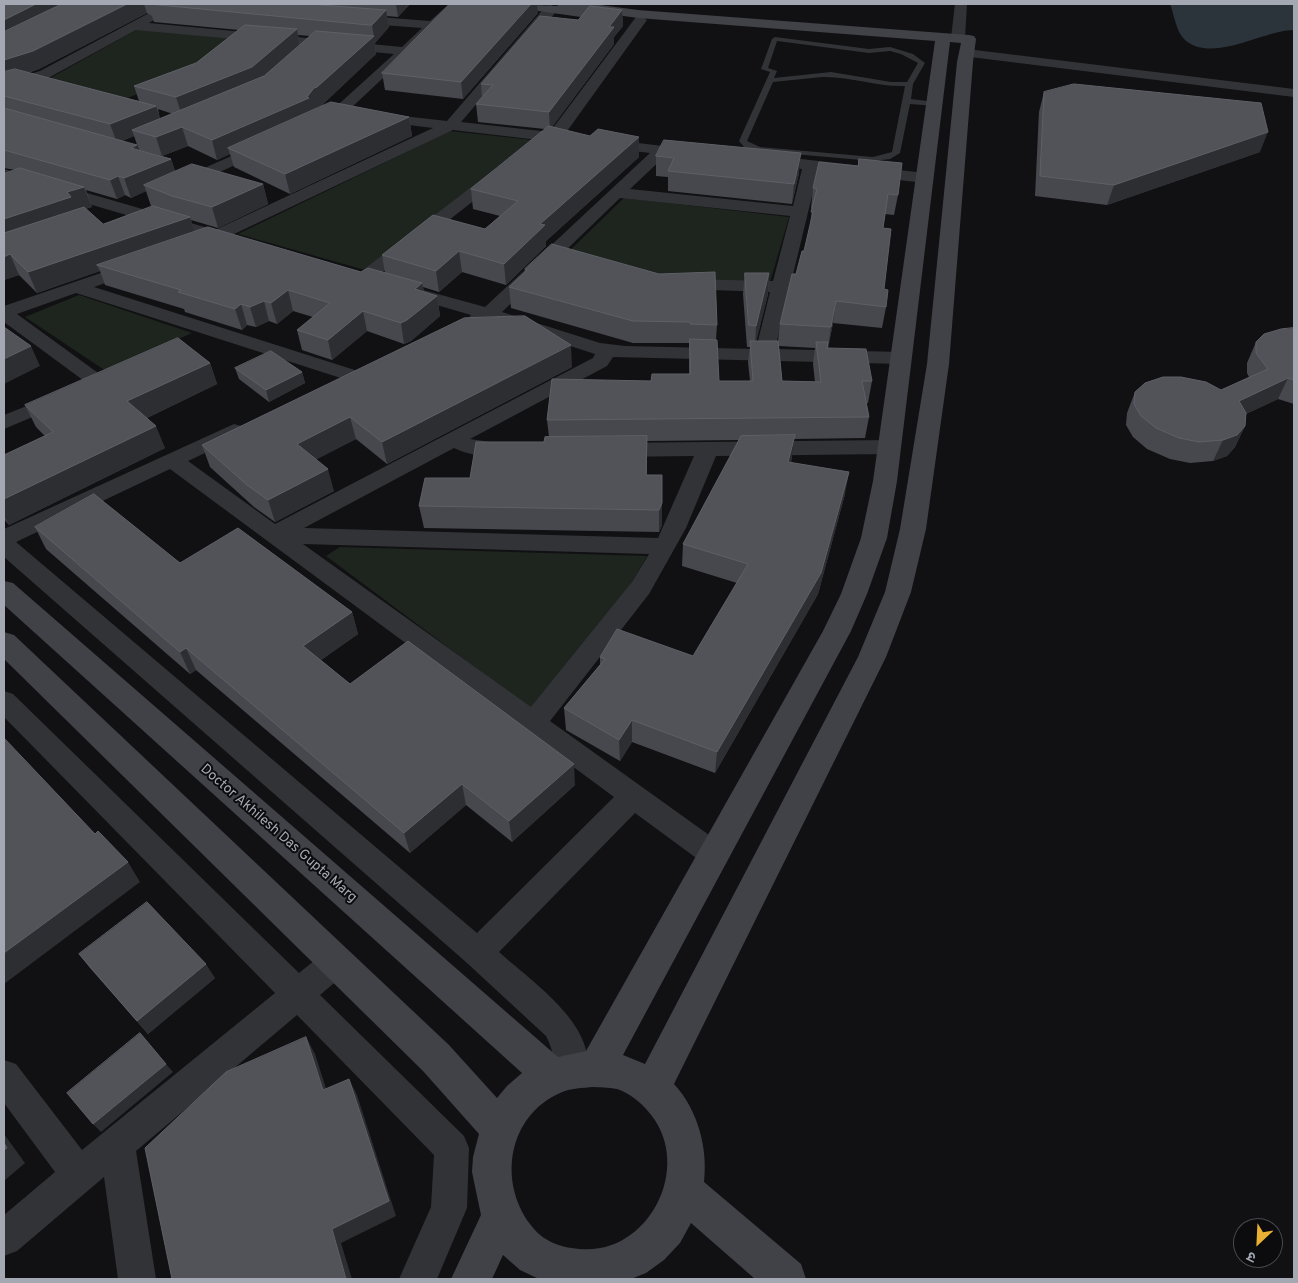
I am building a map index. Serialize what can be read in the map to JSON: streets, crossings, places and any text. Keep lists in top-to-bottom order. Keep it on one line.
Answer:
{"streets":{"street":["Doctor Akhilesh Das Gupta Marg"]},"north":"bottom left"}
